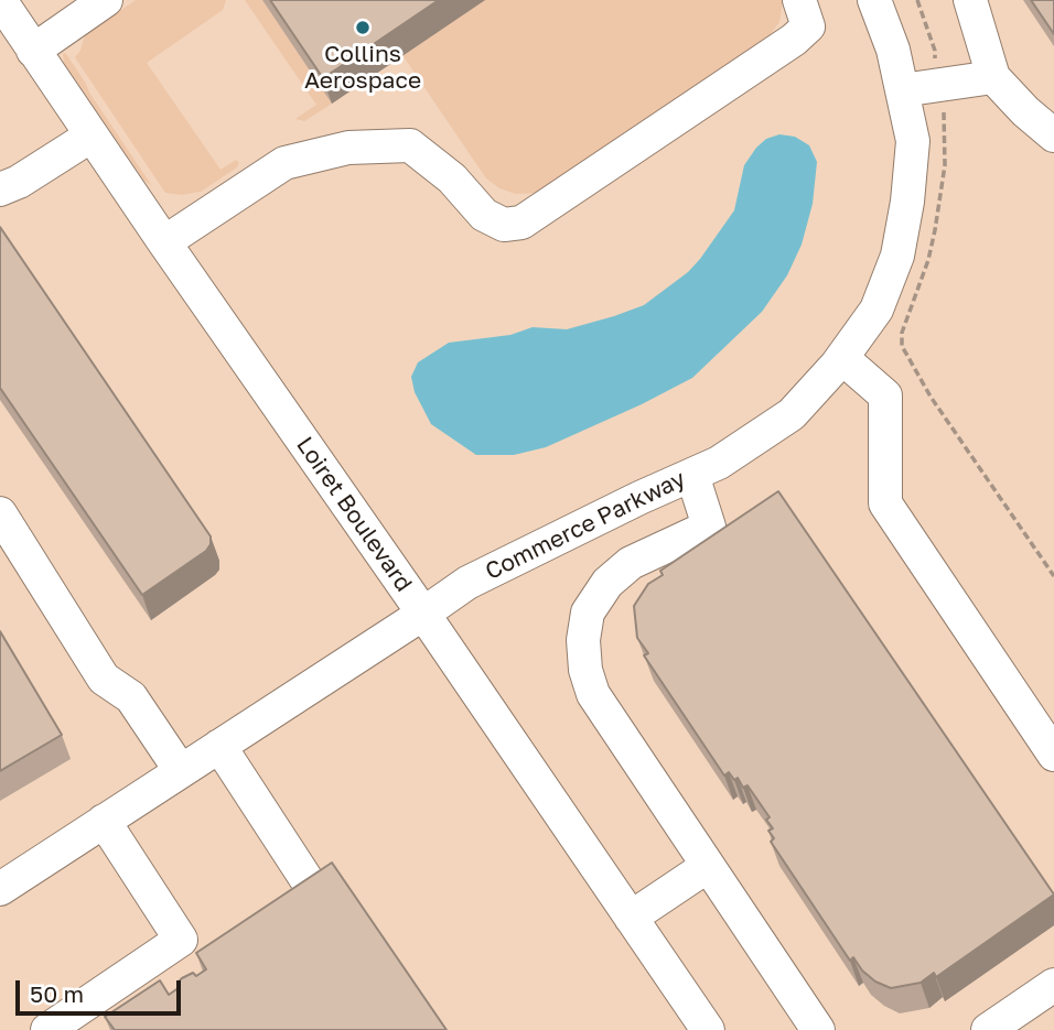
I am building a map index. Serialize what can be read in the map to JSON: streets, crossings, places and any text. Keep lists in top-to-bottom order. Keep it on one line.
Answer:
{"streets":{"street":["Loiret Boulevard","Commerce Parkway"]},"crossings":[["Loiret Boulevard","Commerce Parkway"]],"places":["Collins Aerospace"],"scale_bar":"50 m"}
